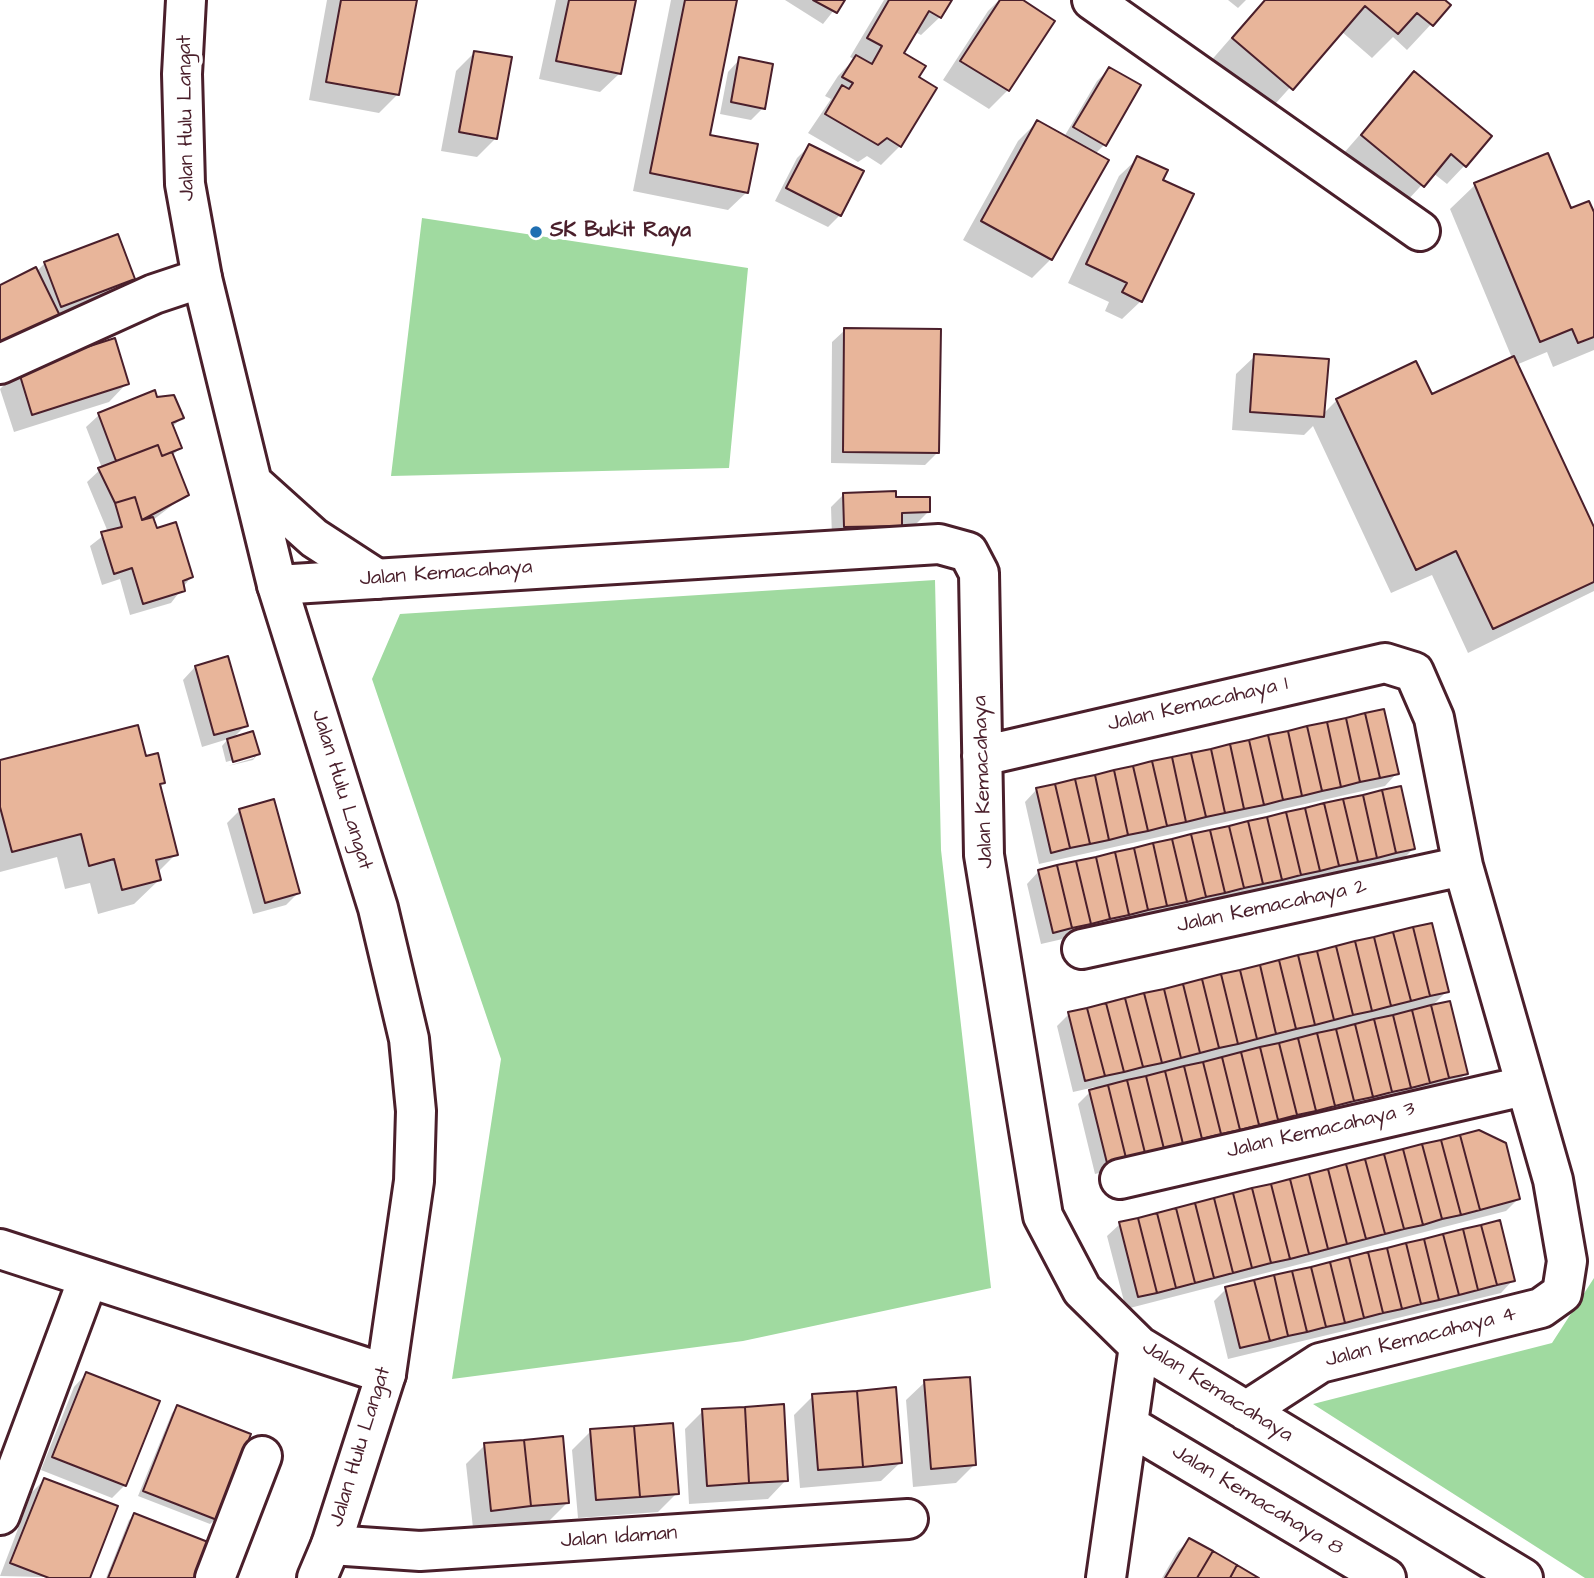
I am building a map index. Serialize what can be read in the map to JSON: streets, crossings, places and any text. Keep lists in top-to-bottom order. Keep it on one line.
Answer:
{"streets":{"street":["Jalan Hulu Langat","Jalan Kemacahaya","Jalan Kemacahaya 1","Jalan Kemacahaya 2","Jalan Kemacahaya 3","Jalan Kemacahaya 4","Jalan Kemacahaya 8","Jalan Idaman"]},"crossings":[["Jalan Hulu Langat","Jalan Kemacahaya"],["Jalan Hulu Langat","Jalan Idaman"],["Jalan Kemacahaya","Jalan Kemacahaya 1"],["Jalan Kemacahaya","Jalan Kemacahaya 4"],["Jalan Kemacahaya 1","Jalan Kemacahaya 2"],["Jalan Kemacahaya 3","Jalan Kemacahaya 4"]],"places":["SK Bukit Raya"]}
